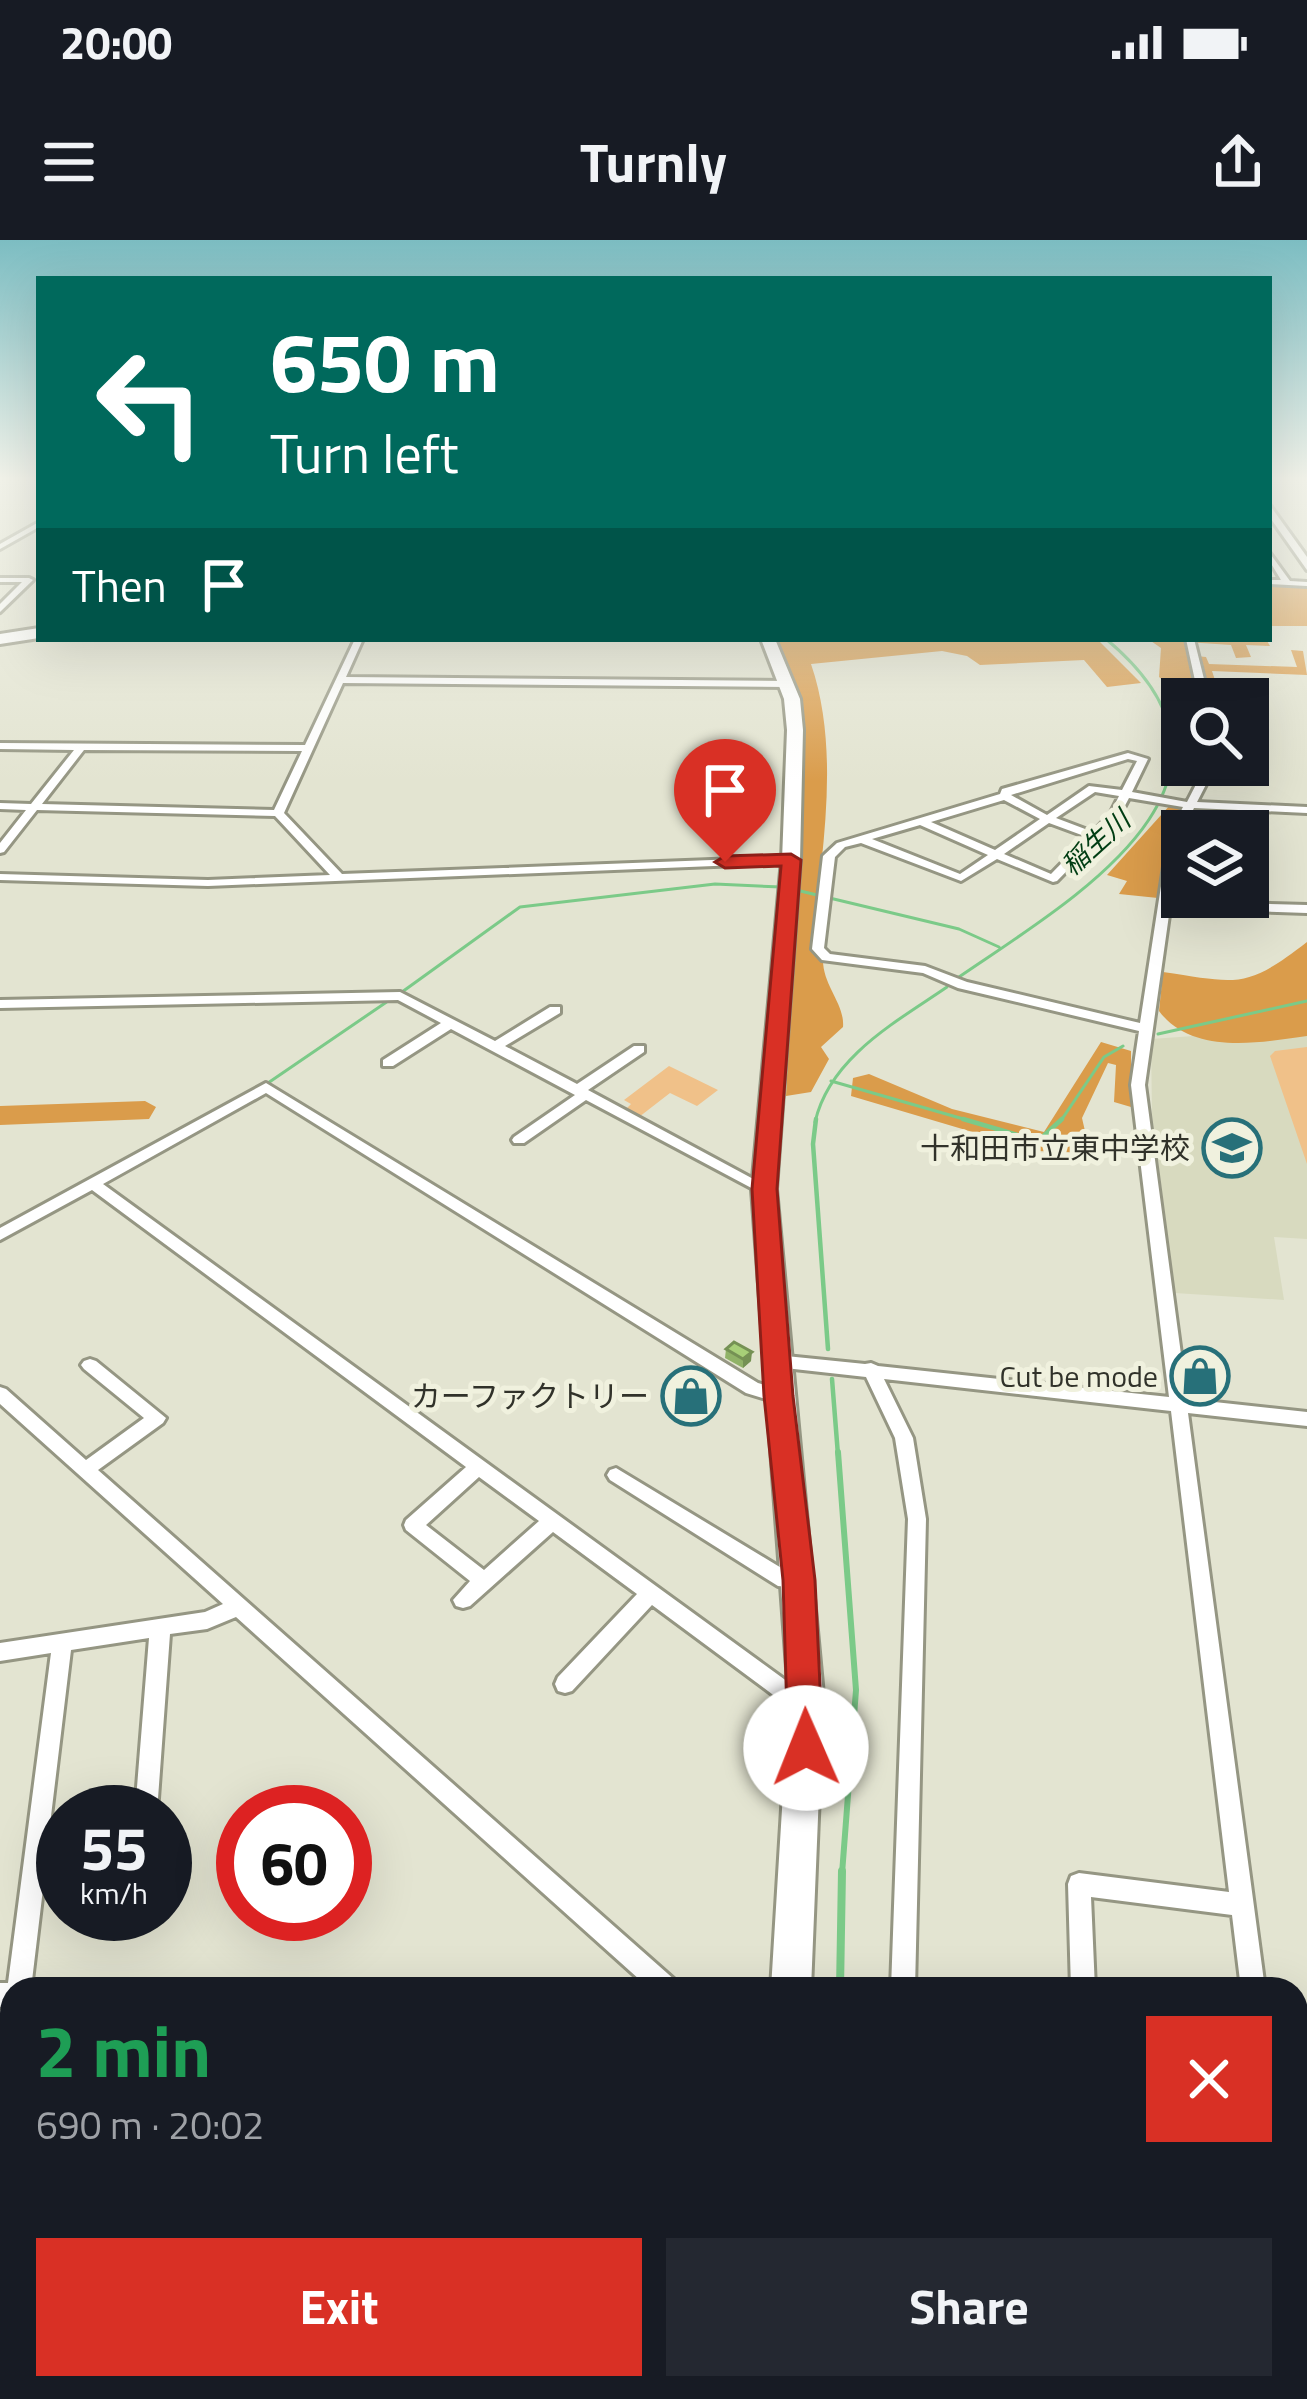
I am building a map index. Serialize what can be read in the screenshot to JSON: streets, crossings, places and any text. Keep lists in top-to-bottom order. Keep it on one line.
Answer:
{"water":["稲生川"],"places":{"school or university":["十和田市立東中学校"],"shop":["Cut be mode","カーファクトリー"]},"page":{"status":"20:00","header":"Turnly","turn":["650 m","Turn left"],"then":"Then","speed":"55 km/h","limit":"60","heading":["2 min","690 m · 20:02"],"buttons":["Exit","Share"]}}
